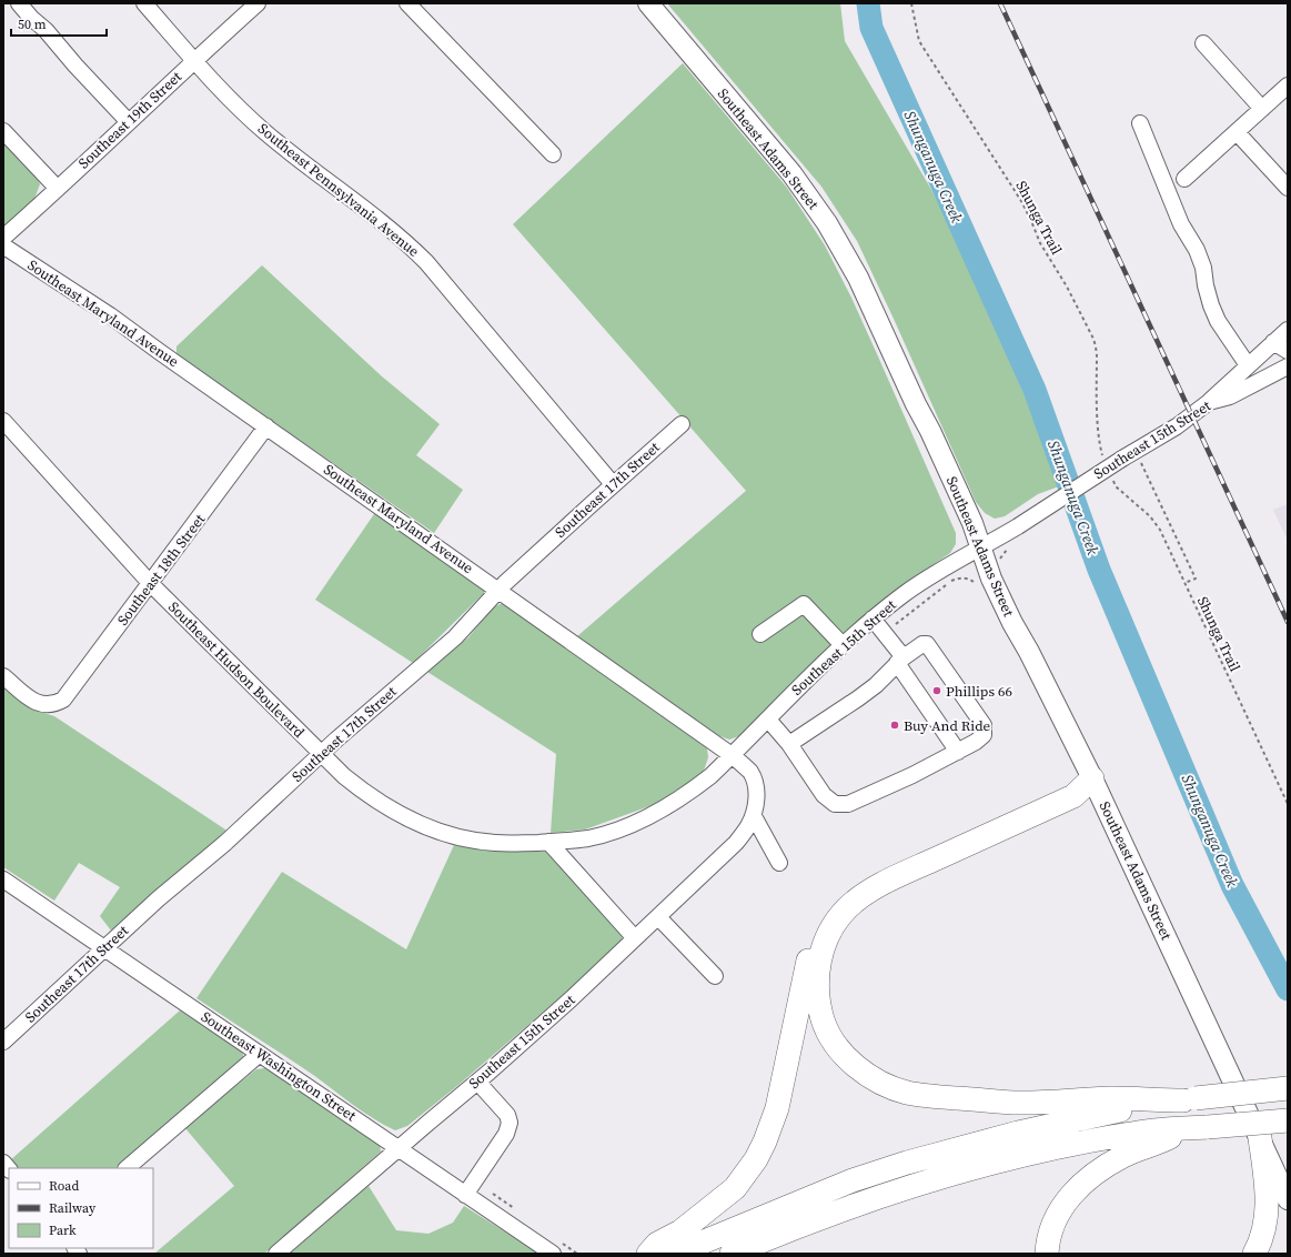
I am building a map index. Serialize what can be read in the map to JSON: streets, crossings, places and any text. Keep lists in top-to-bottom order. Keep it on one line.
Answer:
{"streets":{"main road":["Southeast Adams Street"],"street":["Southeast 19th Street","Southeast Pennsylvania Avenue","Southeast Maryland Avenue","Southeast 15th Street","Southeast 17th Street","Southeast 18th Street","Southeast Hudson Boulevard","Southeast Washington Street"],"path":["Shunga Trail"]},"crossings":[["Southeast 19th Street","Southeast Pennsylvania Avenue"],["Southeast Adams Street","Southeast 15th Street"],["Southeast Pennsylvania Avenue","Southeast 17th Street"],["Southeast Maryland Avenue","Southeast 15th Street"],["Southeast Maryland Avenue","Southeast 17th Street"],["Southeast Maryland Avenue","Southeast 18th Street"],["Southeast Maryland Avenue","Southeast Hudson Boulevard"],["Southeast 15th Street","Southeast Hudson Boulevard"],["Southeast 15th Street","Southeast Washington Street"],["Southeast 17th Street","Southeast Hudson Boulevard"],["Southeast 17th Street","Southeast Washington Street"],["Southeast 18th Street","Southeast Hudson Boulevard"]],"water":["Shunganuga Creek"],"places":["Phillips 66","Buy And Ride"],"legend":["Road","Railway","Park"],"scale_bar":"50 m"}
